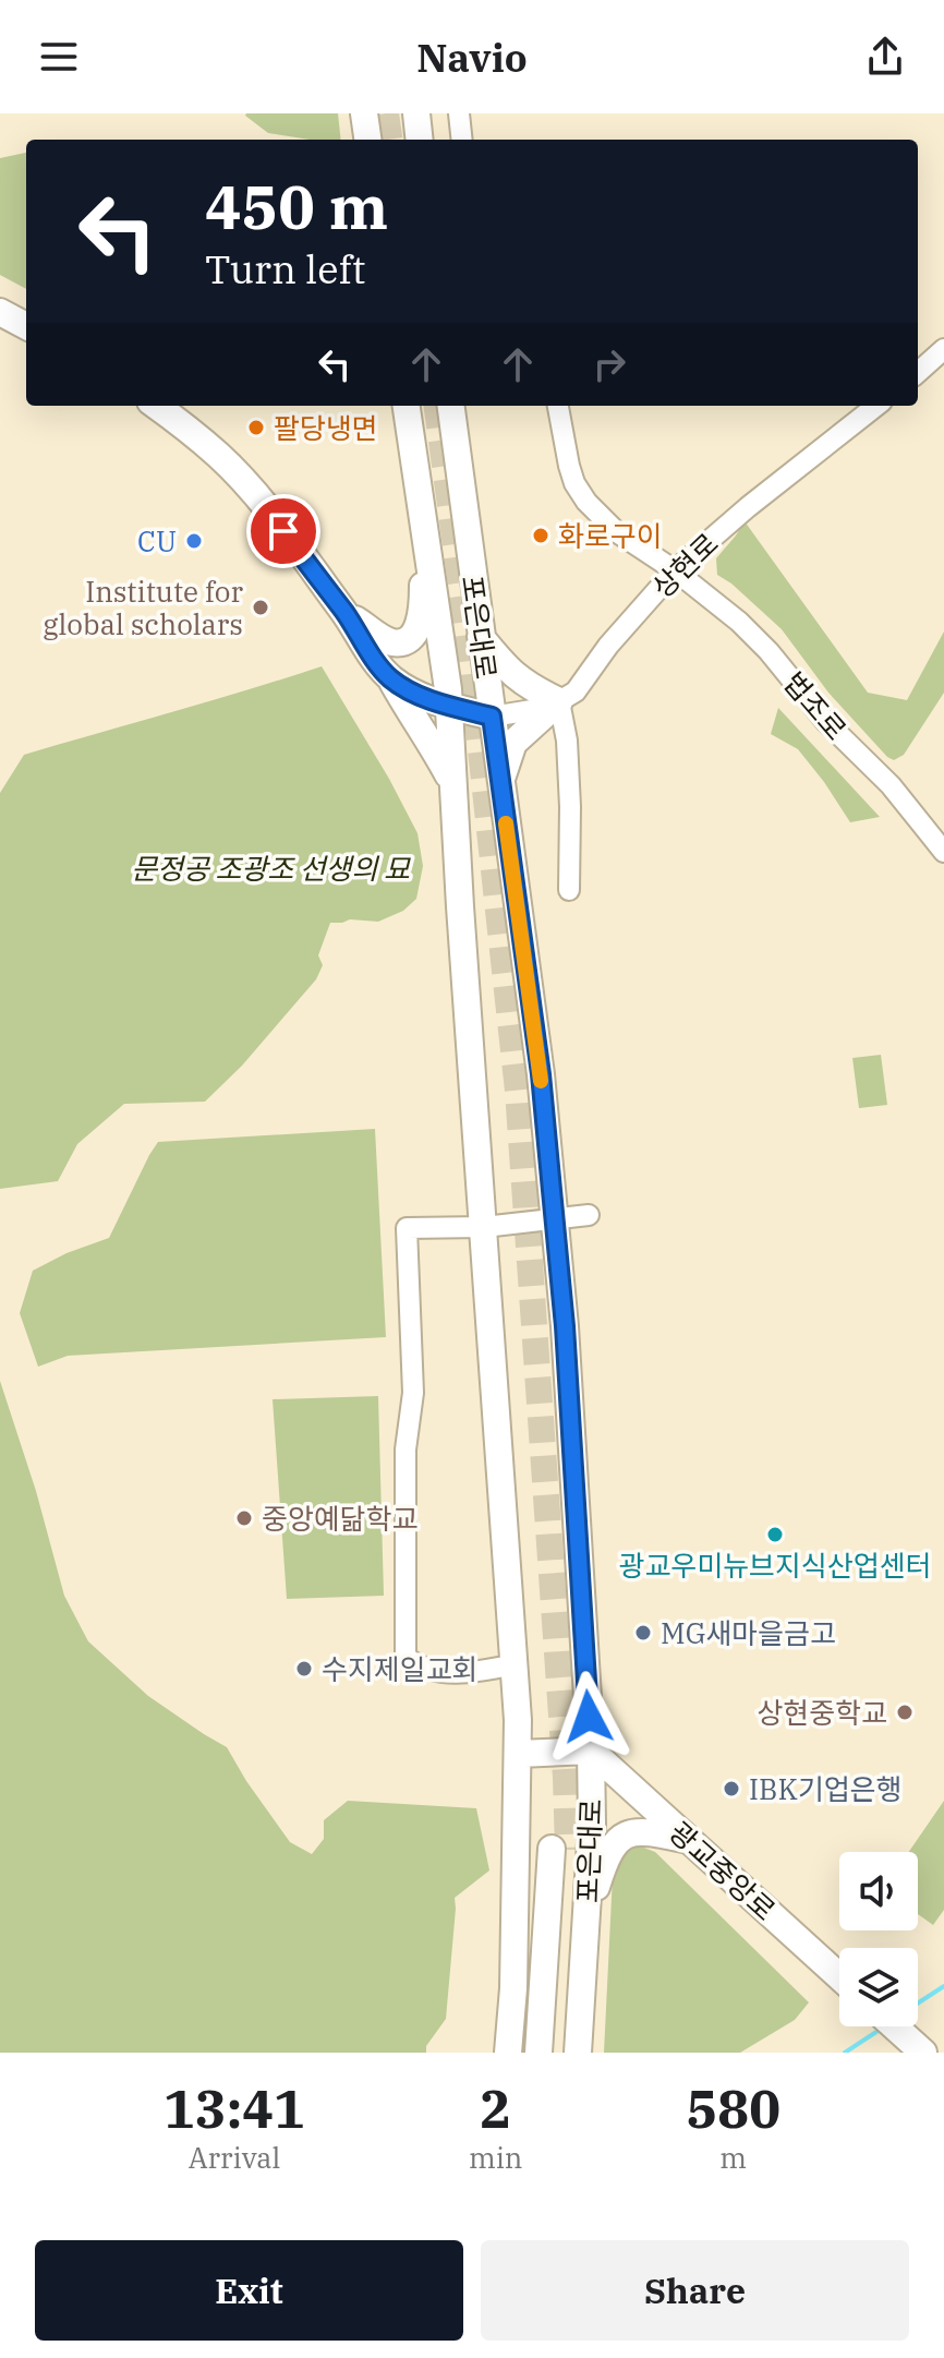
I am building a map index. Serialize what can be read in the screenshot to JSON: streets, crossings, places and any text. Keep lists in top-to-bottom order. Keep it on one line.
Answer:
{"streets":{"main road":["포은대로","광교중앙로"],"street":["상현로","법조로"]},"crossings":[["상현로","포은대로"],["상현로","법조로"],["포은대로","광교중앙로"]],"parks":["문정공 조광조 선생의 묘"],"places":["팔당냉면","화로구이","CU","Institute for global scholars","중앙예닮학교","광교우미뉴브지식산업센터","MG새마을금고","수지제일교회","상현중학교","IBK기업은행"],"page":{"header":"Navio","turn":["450 m","Turn left"],"eta":["13:41","Arrival","2","min","580","m"],"buttons":["Exit","Share"]}}
